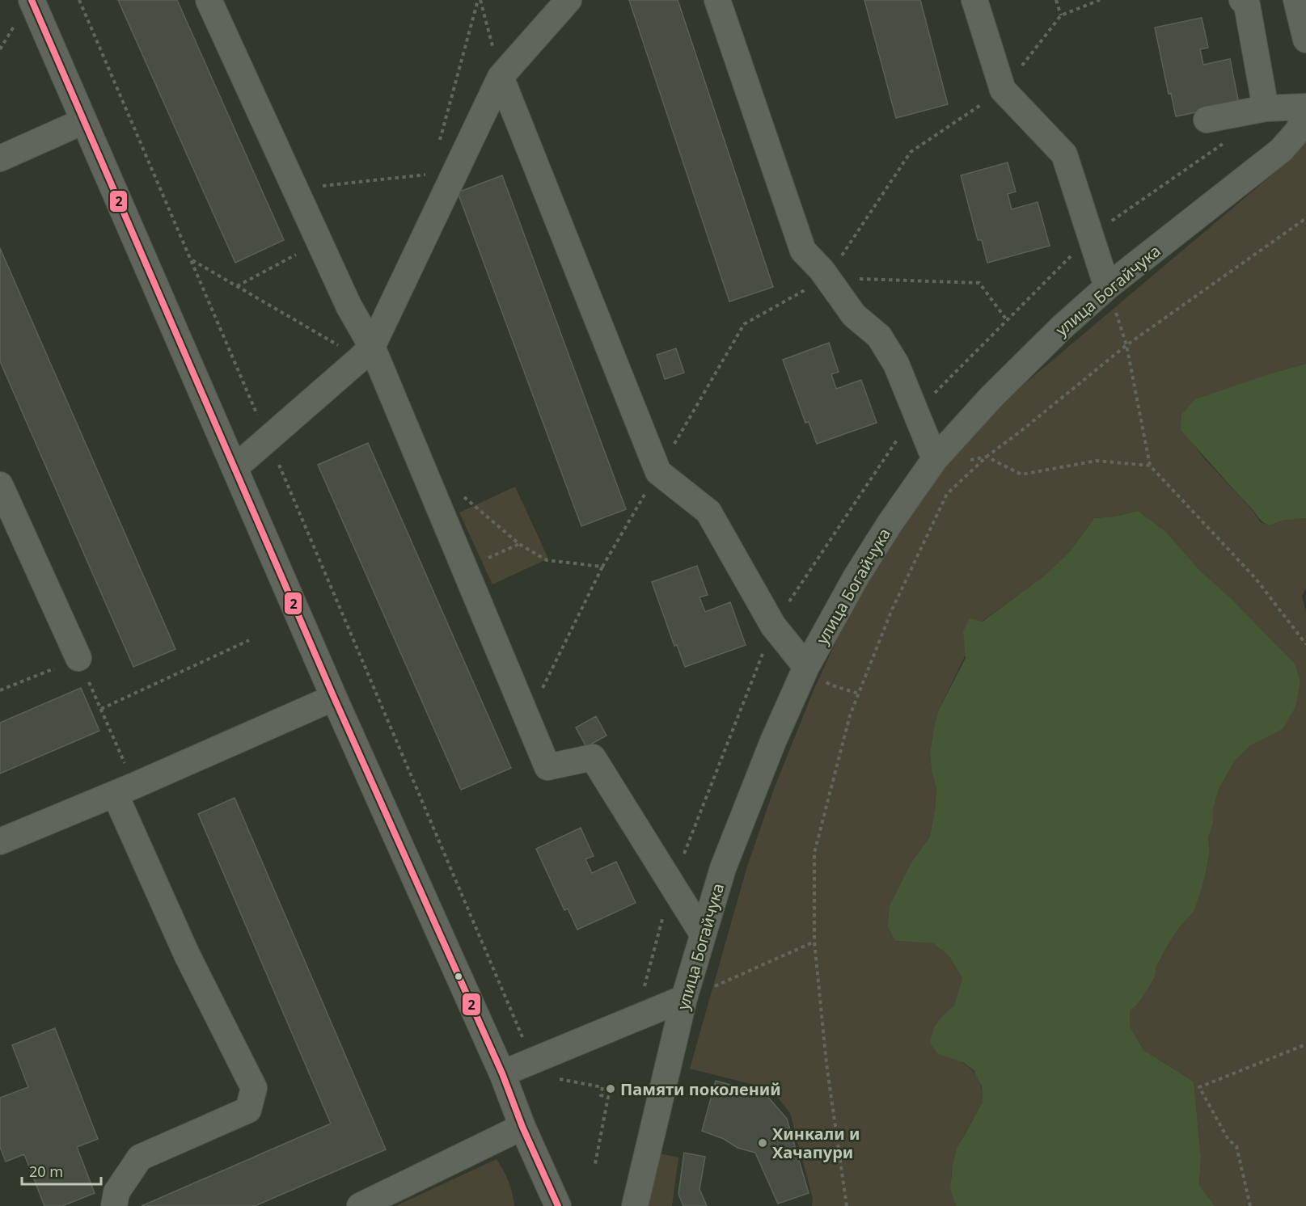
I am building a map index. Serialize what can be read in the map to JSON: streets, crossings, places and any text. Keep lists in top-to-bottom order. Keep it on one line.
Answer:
{"streets":{"street":["улица Богайчука"]},"places":["Памяти поколений","Хинкали и Хачапури"],"lines":["transit line 2"],"scale_bar":"20 m"}
